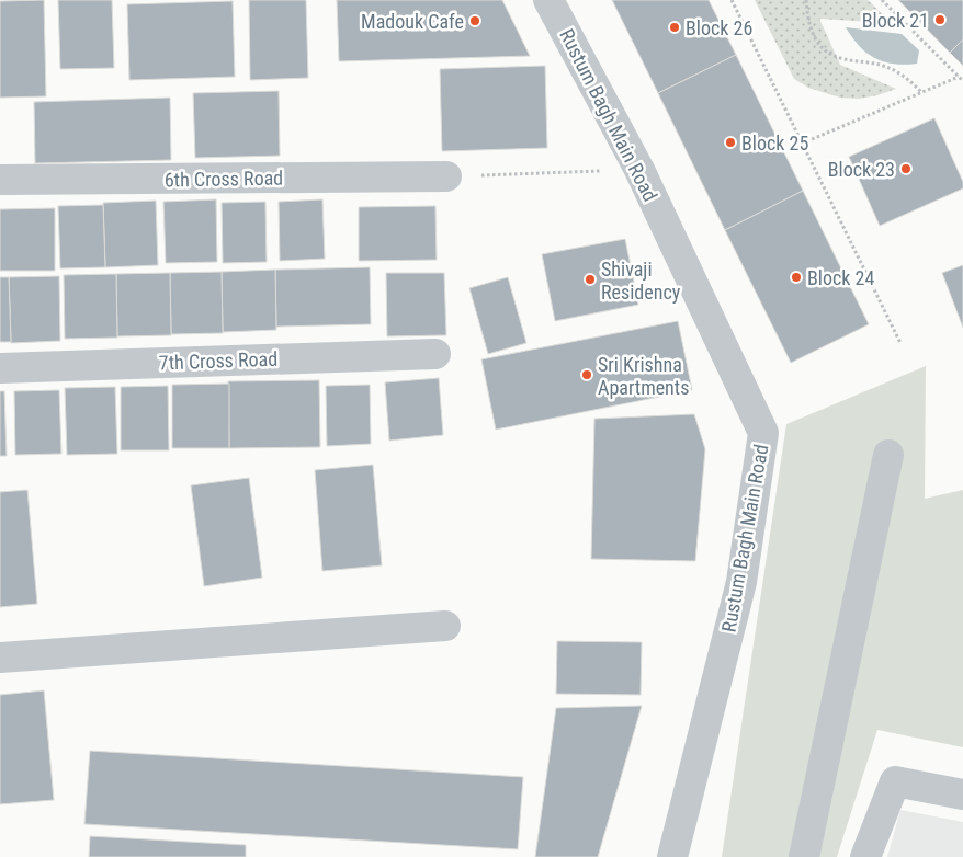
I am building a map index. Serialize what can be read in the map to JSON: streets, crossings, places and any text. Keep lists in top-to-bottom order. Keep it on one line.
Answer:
{"streets":{"street":["Rustum Bagh Main Road","6th Cross Road","7th Cross Road"]},"places":["Block 21","Madouk Cafe","Block 26","Block 25","Block 23","Block 24","Shivaji Residency","Sri Krishna Apartments"]}
